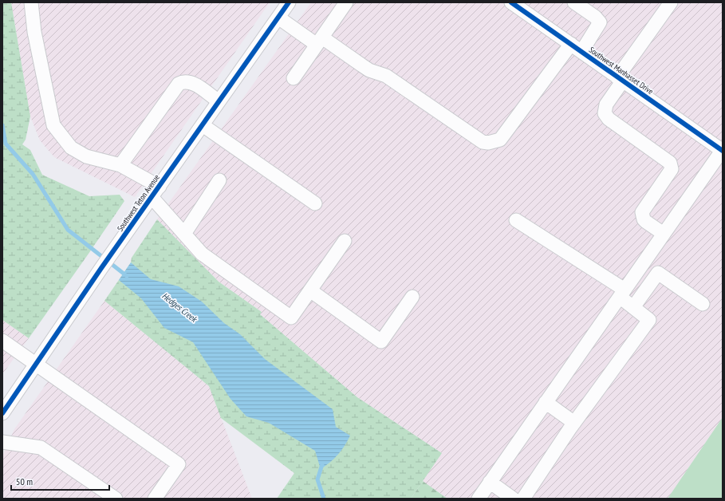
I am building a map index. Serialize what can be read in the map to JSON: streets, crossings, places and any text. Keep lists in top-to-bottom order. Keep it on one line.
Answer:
{"streets":{"street":["Southwest Manhasset Drive","Southwest Teton Avenue"]},"water":["Hedges Creek"],"scale_bar":"50 m"}
